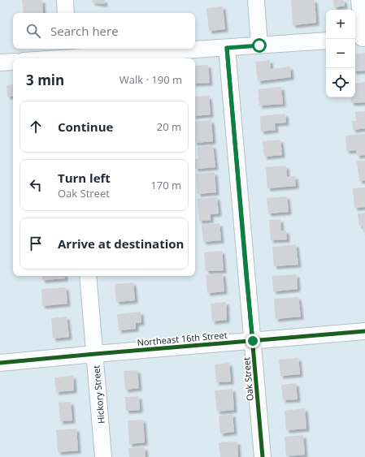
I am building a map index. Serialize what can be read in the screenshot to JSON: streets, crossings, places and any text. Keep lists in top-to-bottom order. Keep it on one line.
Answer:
{"streets":{"street":["Northeast 16th Street","Oak Street","Hickory Street"]},"crossings":[["Northeast 16th Street","Oak Street"],["Northeast 16th Street","Hickory Street"]],"page":{"map_buttons":["+","−"],"search":"Search here","heading":["3 min","Walk · 190 m"],"list":[["Continue","20 m"],["Turn left","Oak Street","170 m"],"Arrive at destination"]}}
